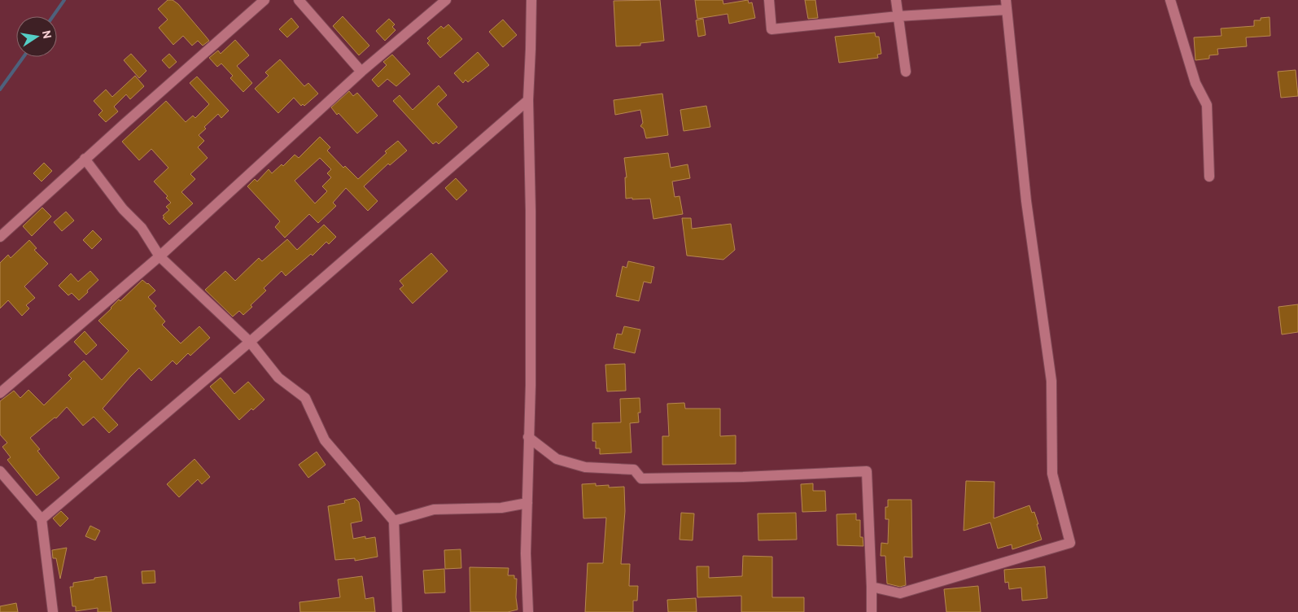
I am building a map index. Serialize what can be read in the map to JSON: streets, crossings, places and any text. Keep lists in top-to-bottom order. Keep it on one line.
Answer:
{"north":"right"}
